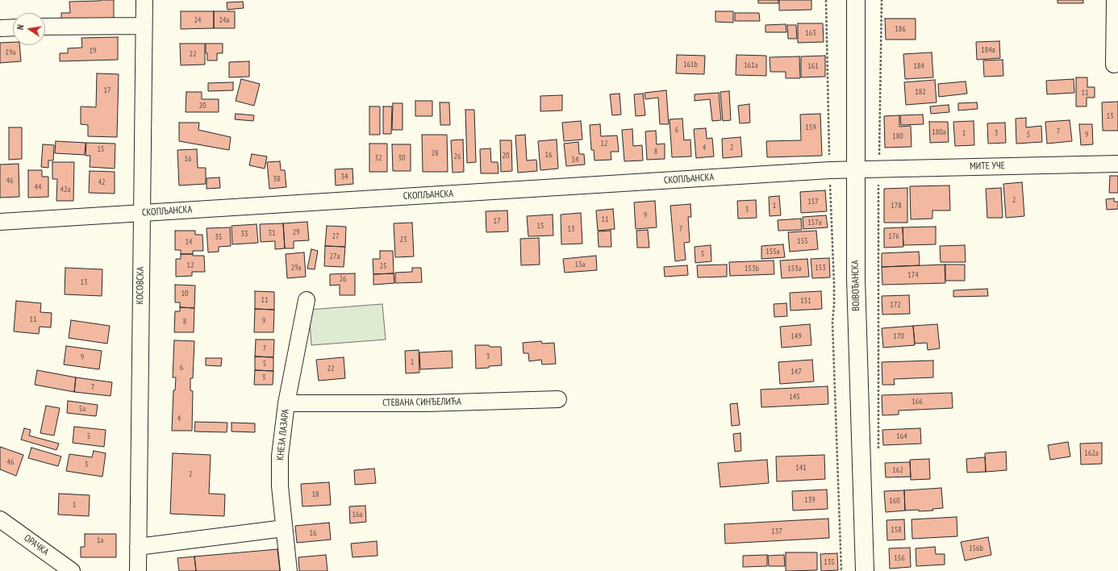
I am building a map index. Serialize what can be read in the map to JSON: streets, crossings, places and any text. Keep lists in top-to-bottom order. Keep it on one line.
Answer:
{"streets":{"main road":["ВОЈВОЂАНСКА"],"street":["МИТЕ УЧЕ","СКОПЉАНСКА","КОСОВСКА","СТЕВАНА СИНЂЕЛИЋА","КНЕЗА ЛАЗАРА","ОРАЧКА"]},"crossings":[["МИТЕ УЧЕ","СКОПЉАНСКА"],["МИТЕ УЧЕ","ВОЈВОЂАНСКА"],["СКОПЉАНСКА","КОСОВСКА"],["СКОПЉАНСКА","ВОЈВОЂАНСКА"],["СТЕВАНА СИНЂЕЛИЋА","КНЕЗА ЛАЗАРА"]],"house_numbers":["24","24a","186","163","184a","19","19a","22","161b","161a","161","184","17","182","11","20","13","159","6","7","180a","1","3","5","9","180","12","4","2","15","8","28","16","20","26","32","30","16","14","34","38","46","42","44","42a","2","157","1","178","3","9","11","17","157a","15","13","7","29","31","33","27","176","35","23","155","14","155a","5","27a","13a","12","25","29a","153","153b","153a","174","26","13","10","11","151","172","11","9","8","149","170","7","3","9","1","5","6","22","147","3","7","145","166","5a","4","5","164","162a","46","3","141","162","2","18","139","160","1","16a","158","137","16","1a","156b","156","135"],"north":"left"}
